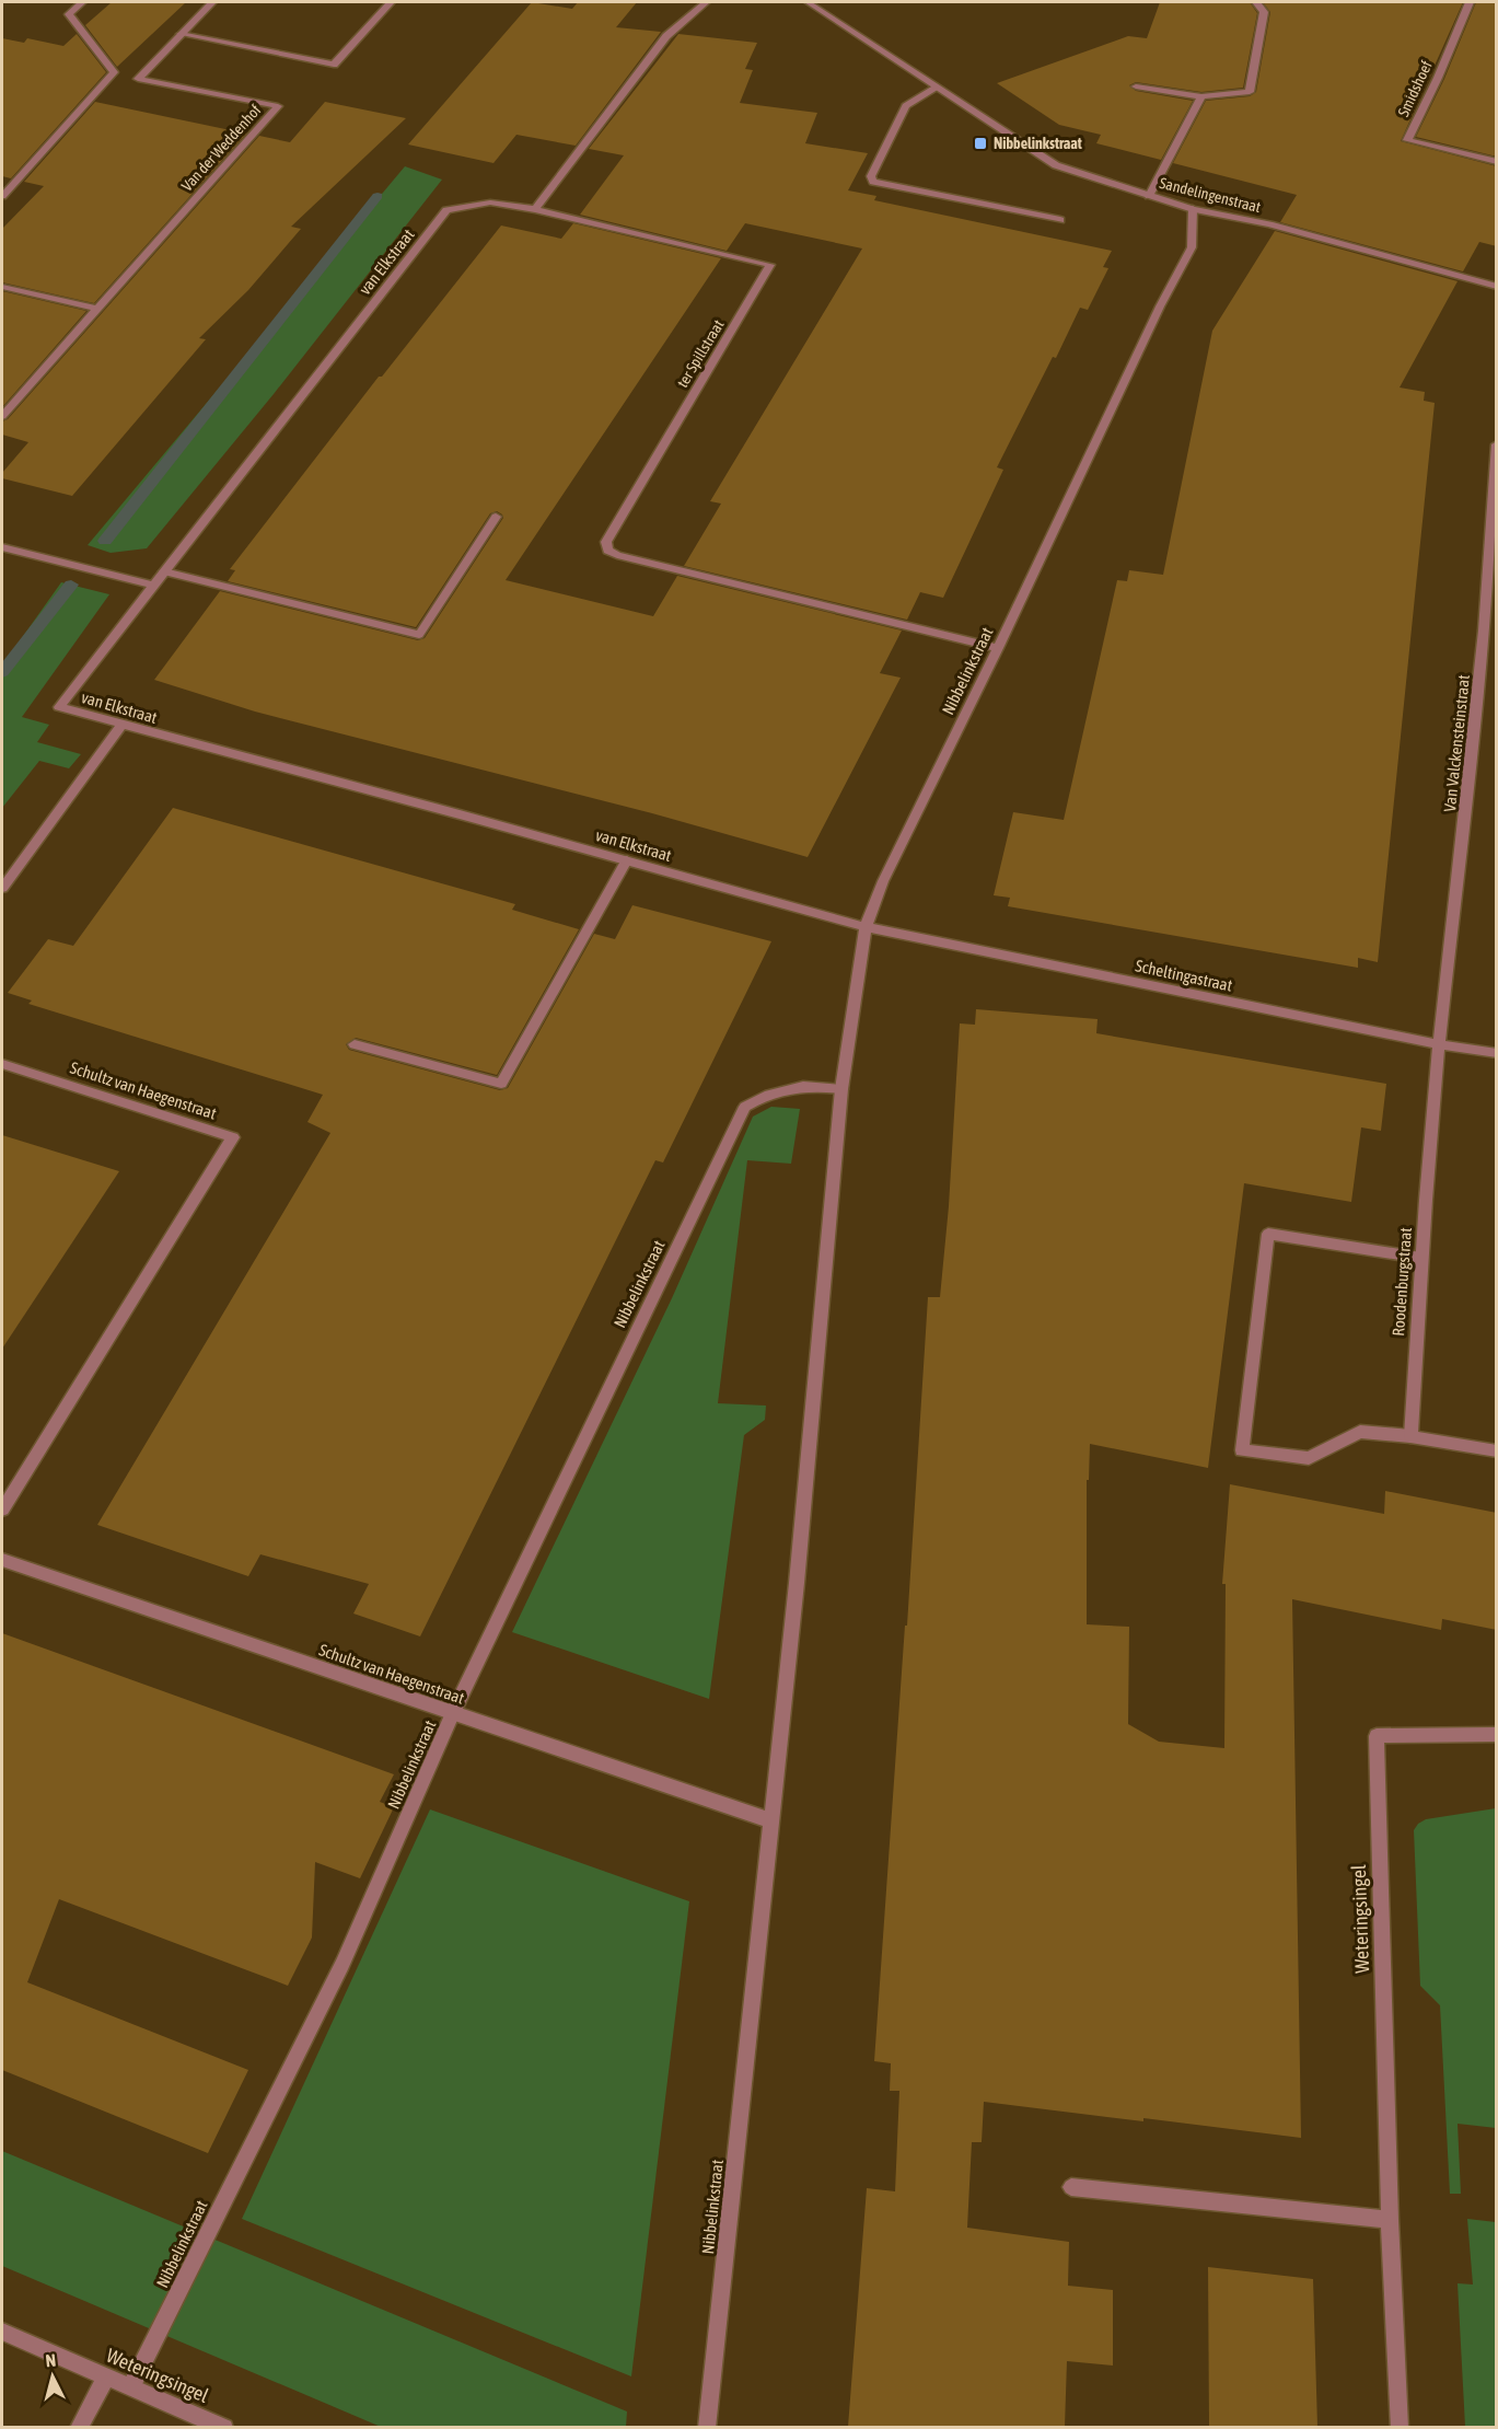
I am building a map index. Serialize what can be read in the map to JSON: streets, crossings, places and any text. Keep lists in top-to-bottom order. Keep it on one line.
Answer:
{"streets":{"street":["Smidshoef","Van der Weddenhof","Sandelingenstraat","van Elkstraat","ter Spillstraat","Nibbelinkstraat","Van Valckensteinstraat","Scheltingastraat","Schultz van Haegenstraat","Roodenburgstraat","Weteringsingel"]},"crossings":[["Sandelingenstraat","Nibbelinkstraat"],["van Elkstraat","ter Spillstraat"],["van Elkstraat","Nibbelinkstraat"],["van Elkstraat","Scheltingastraat"],["ter Spillstraat","Nibbelinkstraat"],["Nibbelinkstraat","Scheltingastraat"],["Nibbelinkstraat","Schultz van Haegenstraat"],["Nibbelinkstraat","Weteringsingel"],["Van Valckensteinstraat","Scheltingastraat"],["Van Valckensteinstraat","Roodenburgstraat"],["Scheltingastraat","Roodenburgstraat"]],"places":{"transit":["Nibbelinkstraat"]},"north":"top"}
